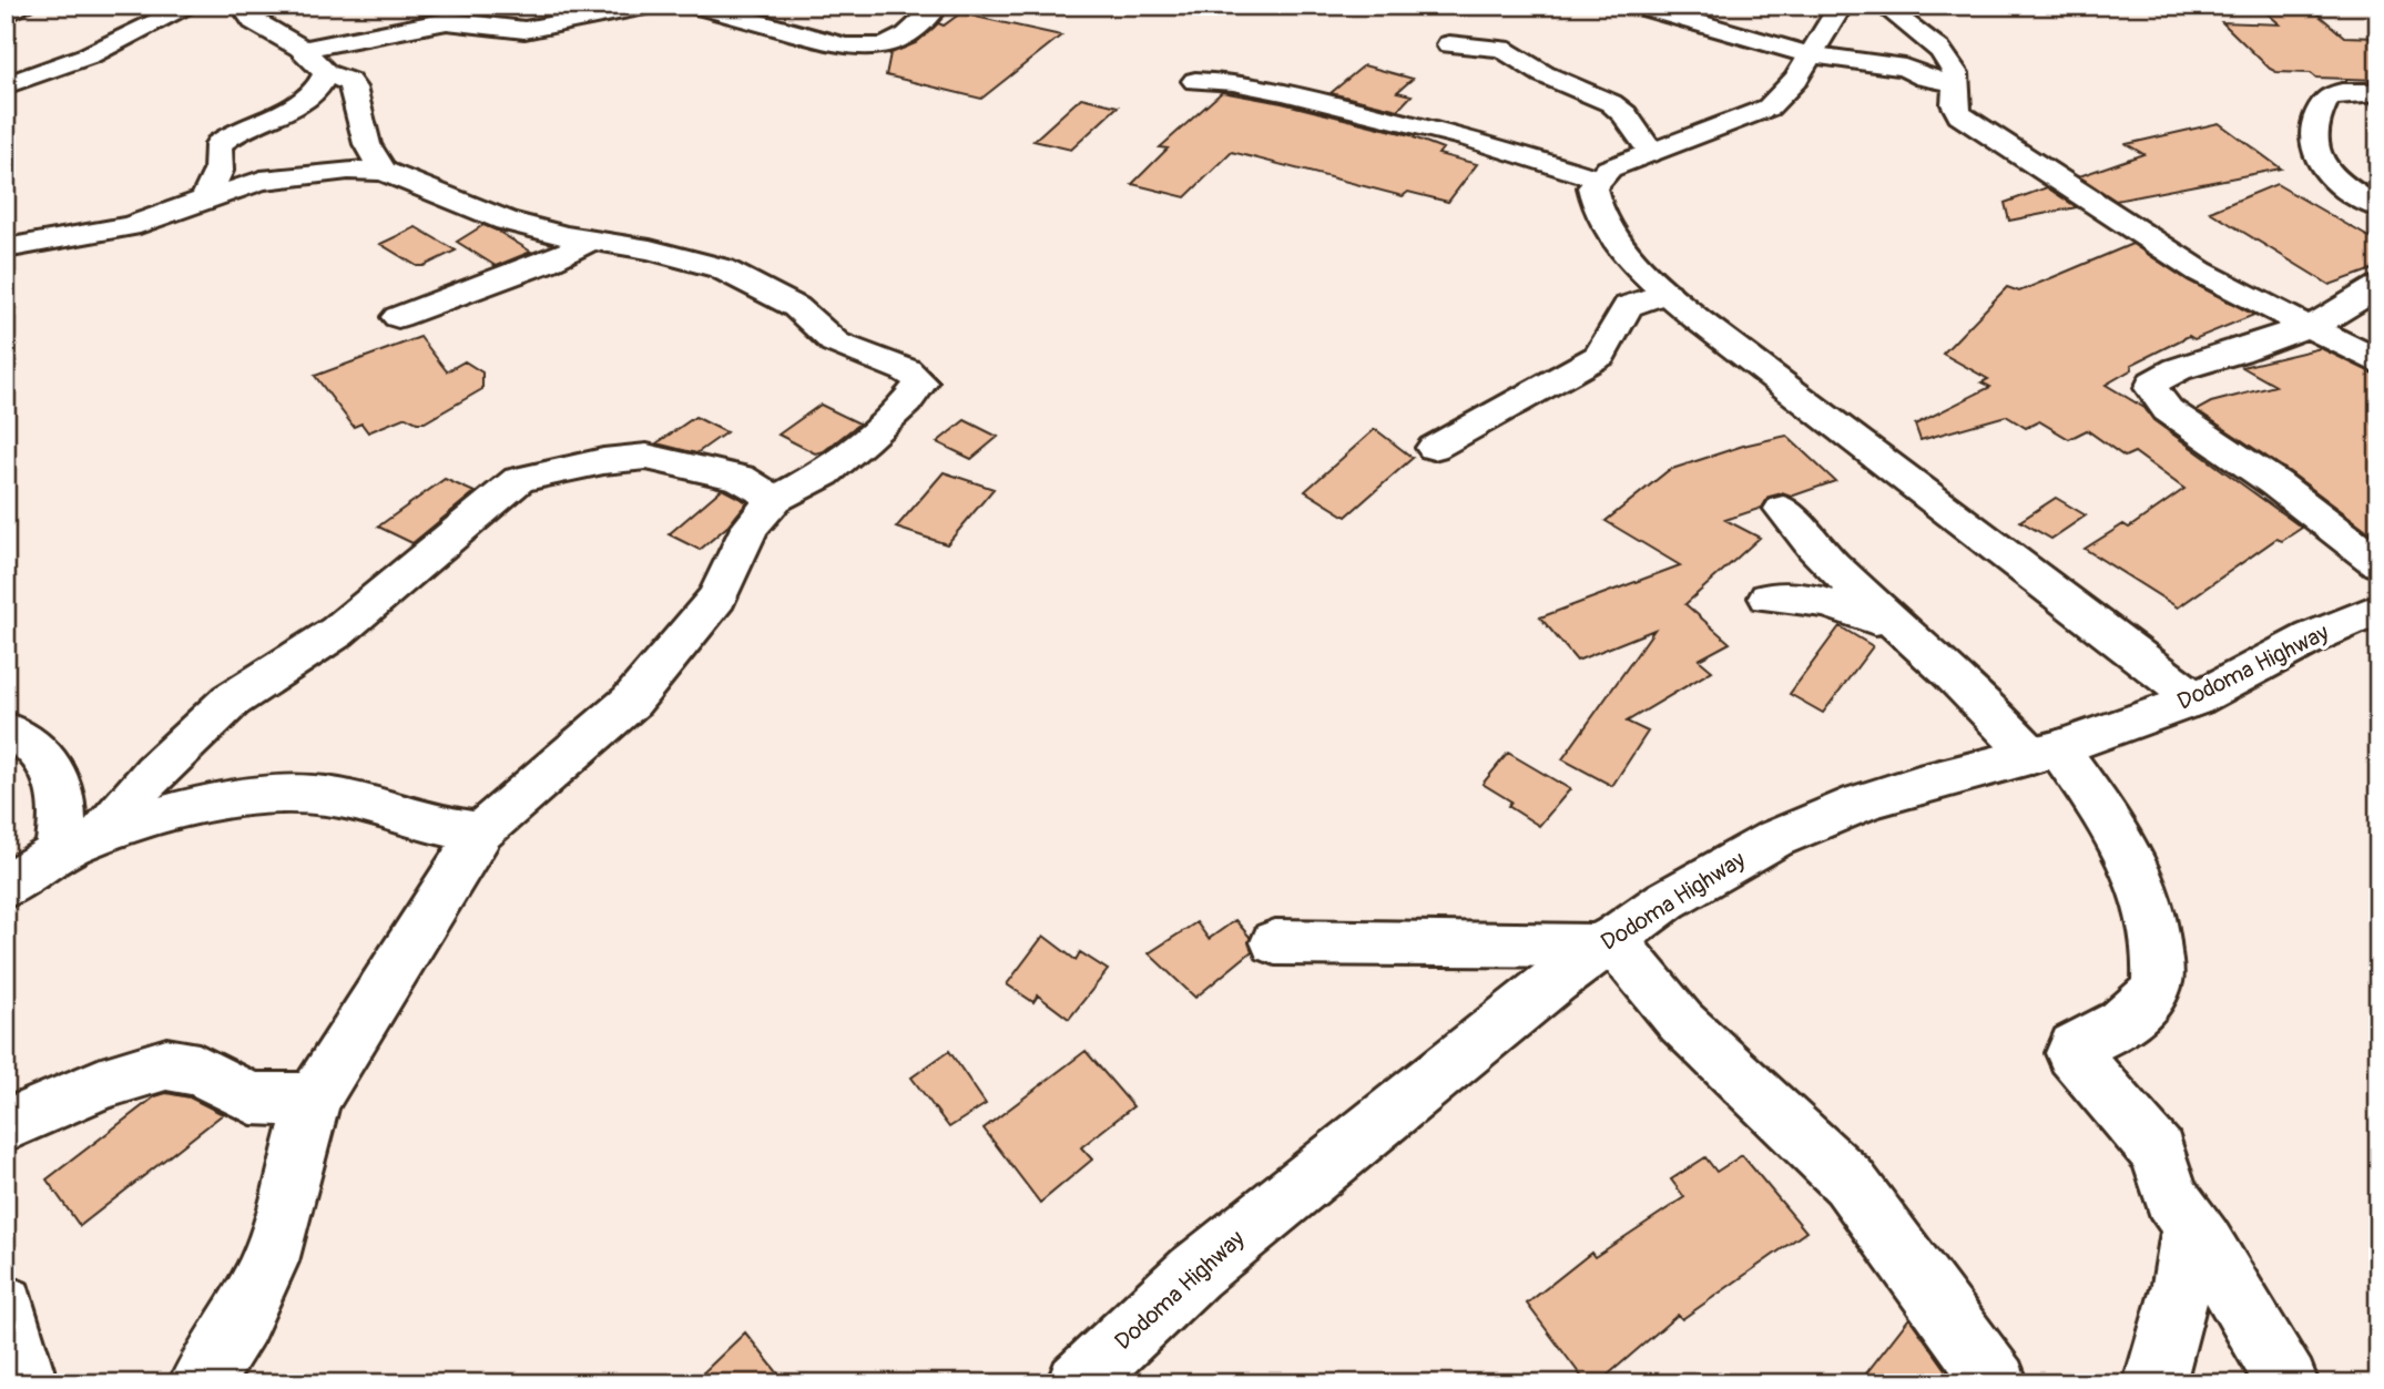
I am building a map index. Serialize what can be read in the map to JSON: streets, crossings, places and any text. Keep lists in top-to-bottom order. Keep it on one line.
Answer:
{"streets":{"main road":["Dodoma Highway"]}}
